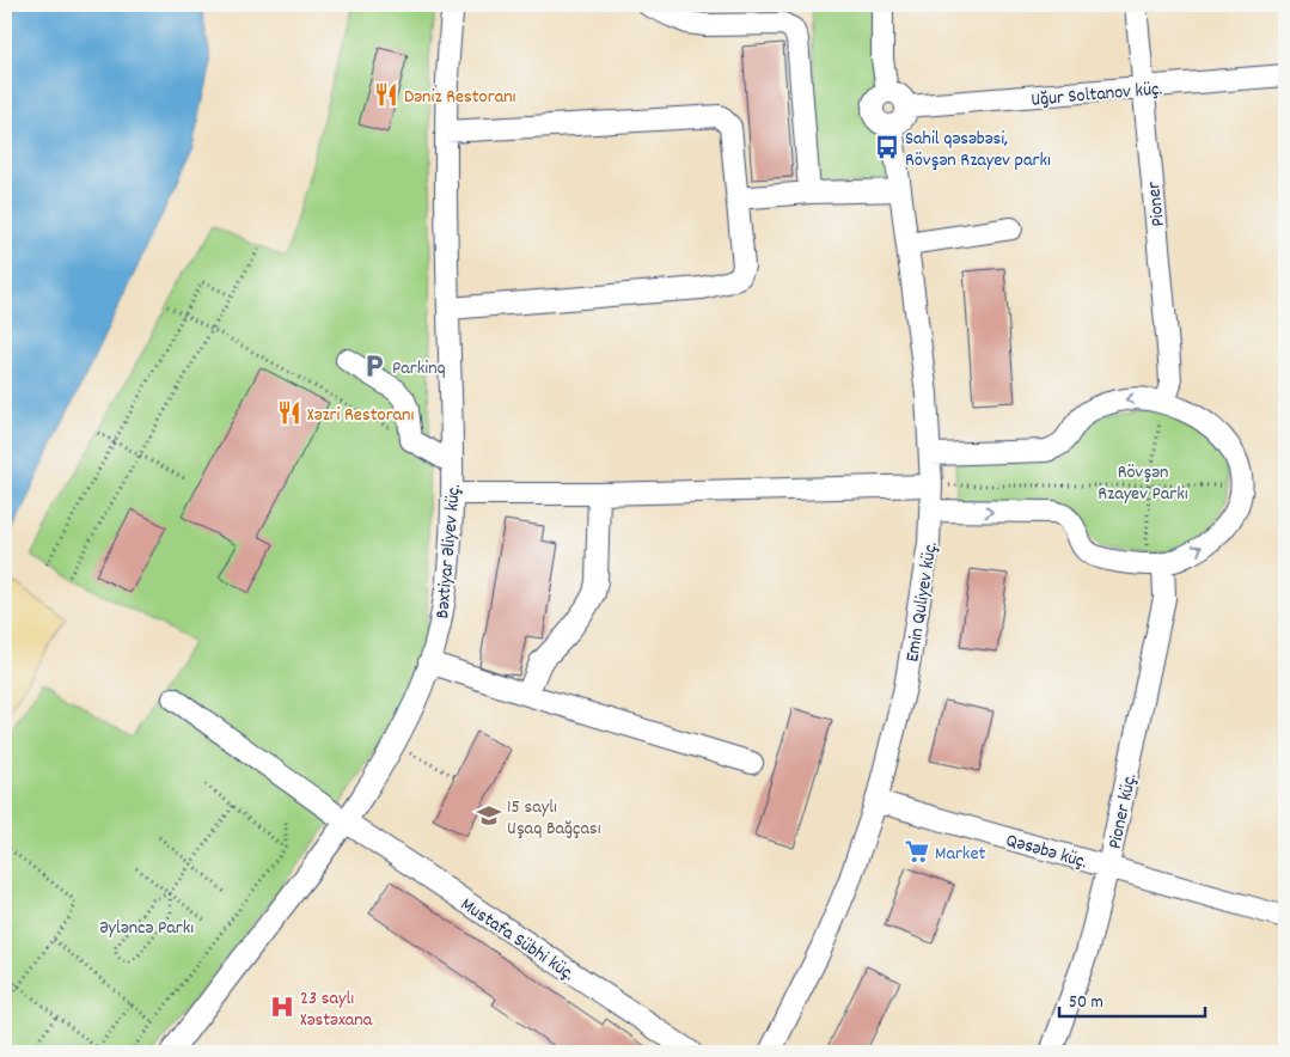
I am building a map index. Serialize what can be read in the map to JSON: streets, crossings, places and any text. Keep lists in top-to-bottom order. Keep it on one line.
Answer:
{"streets":{"street":["Uğur Soltanov küç.","Pioner","Bəxtiyar Əliyev küç.","Emin Quliyev küç.","Pioner küç.","Qəsəbə küç.","Mustafa Sübhi küç."]},"crossings":[["Uğur Soltanov küç.","Pioner"],["Uğur Soltanov küç.","Emin Quliyev küç."],["Bəxtiyar Əliyev küç.","Mustafa Sübhi küç."],["Emin Quliyev küç.","Qəsəbə küç."],["Pioner küç.","Qəsəbə küç."]],"parks":["Rövşən Rzayev Parkı","Əyləncə Parkı"],"places":{"restaurant":["Dəniz Restoranı","Xəzri Restoranı"],"bus stop":["Sahil qəsəbəsi, Rövşən Rzayev parkı"],"parking":["Parkinq"],"school or university":["15 saylı Uşaq Bağçası"],"supermarket":["Market"],"hospital":["23 saylı Xəstəxana"]},"scale_bar":"50 m"}
